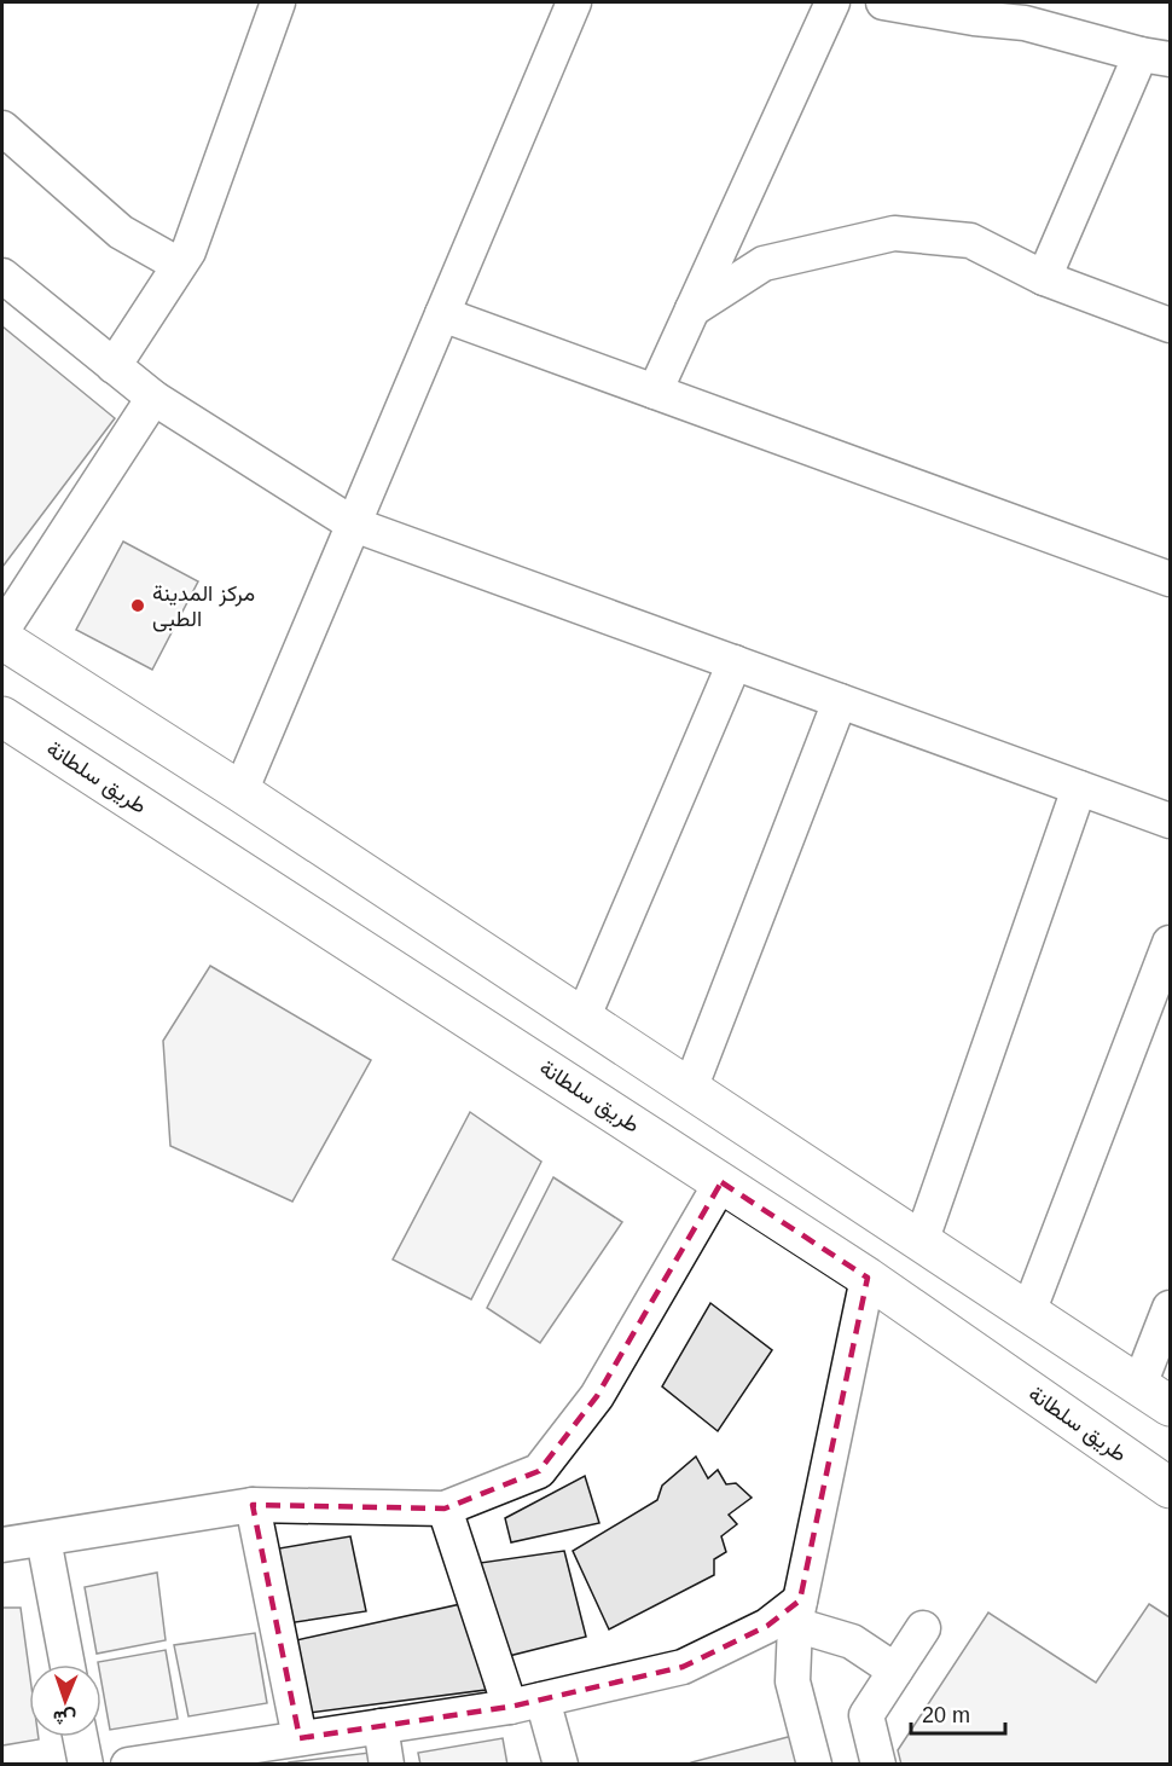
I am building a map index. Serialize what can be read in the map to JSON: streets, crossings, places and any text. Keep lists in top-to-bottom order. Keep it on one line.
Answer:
{"streets":{"main road":["طريق سلطانة"]},"places":["مرکز المدینة الطبی"],"scale_bar":"20 m","north":"bottom"}
